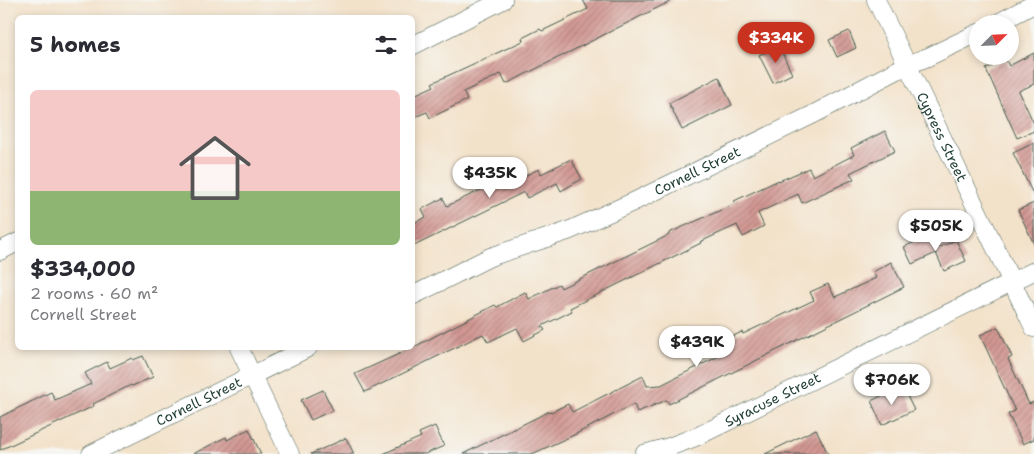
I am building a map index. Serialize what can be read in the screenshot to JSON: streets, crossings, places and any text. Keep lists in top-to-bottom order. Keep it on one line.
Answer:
{"streets":{"street":["Cypress Street","Cornell Street","Syracuse Street"]},"crossings":[["Cypress Street","Cornell Street"],["Cypress Street","Syracuse Street"]],"north":"top right","page":{"heading":"5 homes","price":["$334K","$435K","$505K","$439K","$706K"],"list":[{"name":"$334,000","note":"2 rooms · 60 m² · Cornell Street"}]}}
